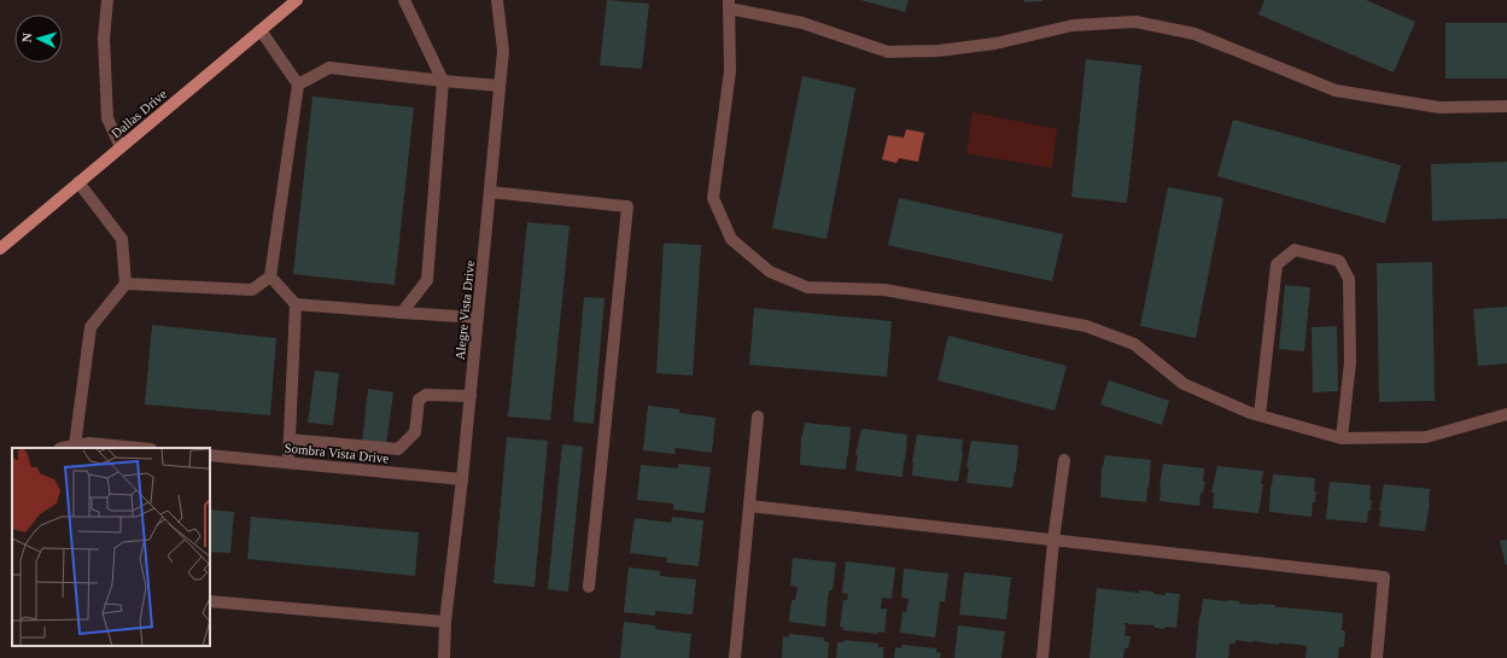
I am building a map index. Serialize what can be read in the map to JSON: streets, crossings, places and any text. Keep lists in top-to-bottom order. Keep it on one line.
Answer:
{"streets":{"main road":["Dallas Drive"],"street":["Alegre Vista Drive","Sombra Vista Drive"]},"crossings":[["Alegre Vista Drive","Sombra Vista Drive"]],"north":"left"}
